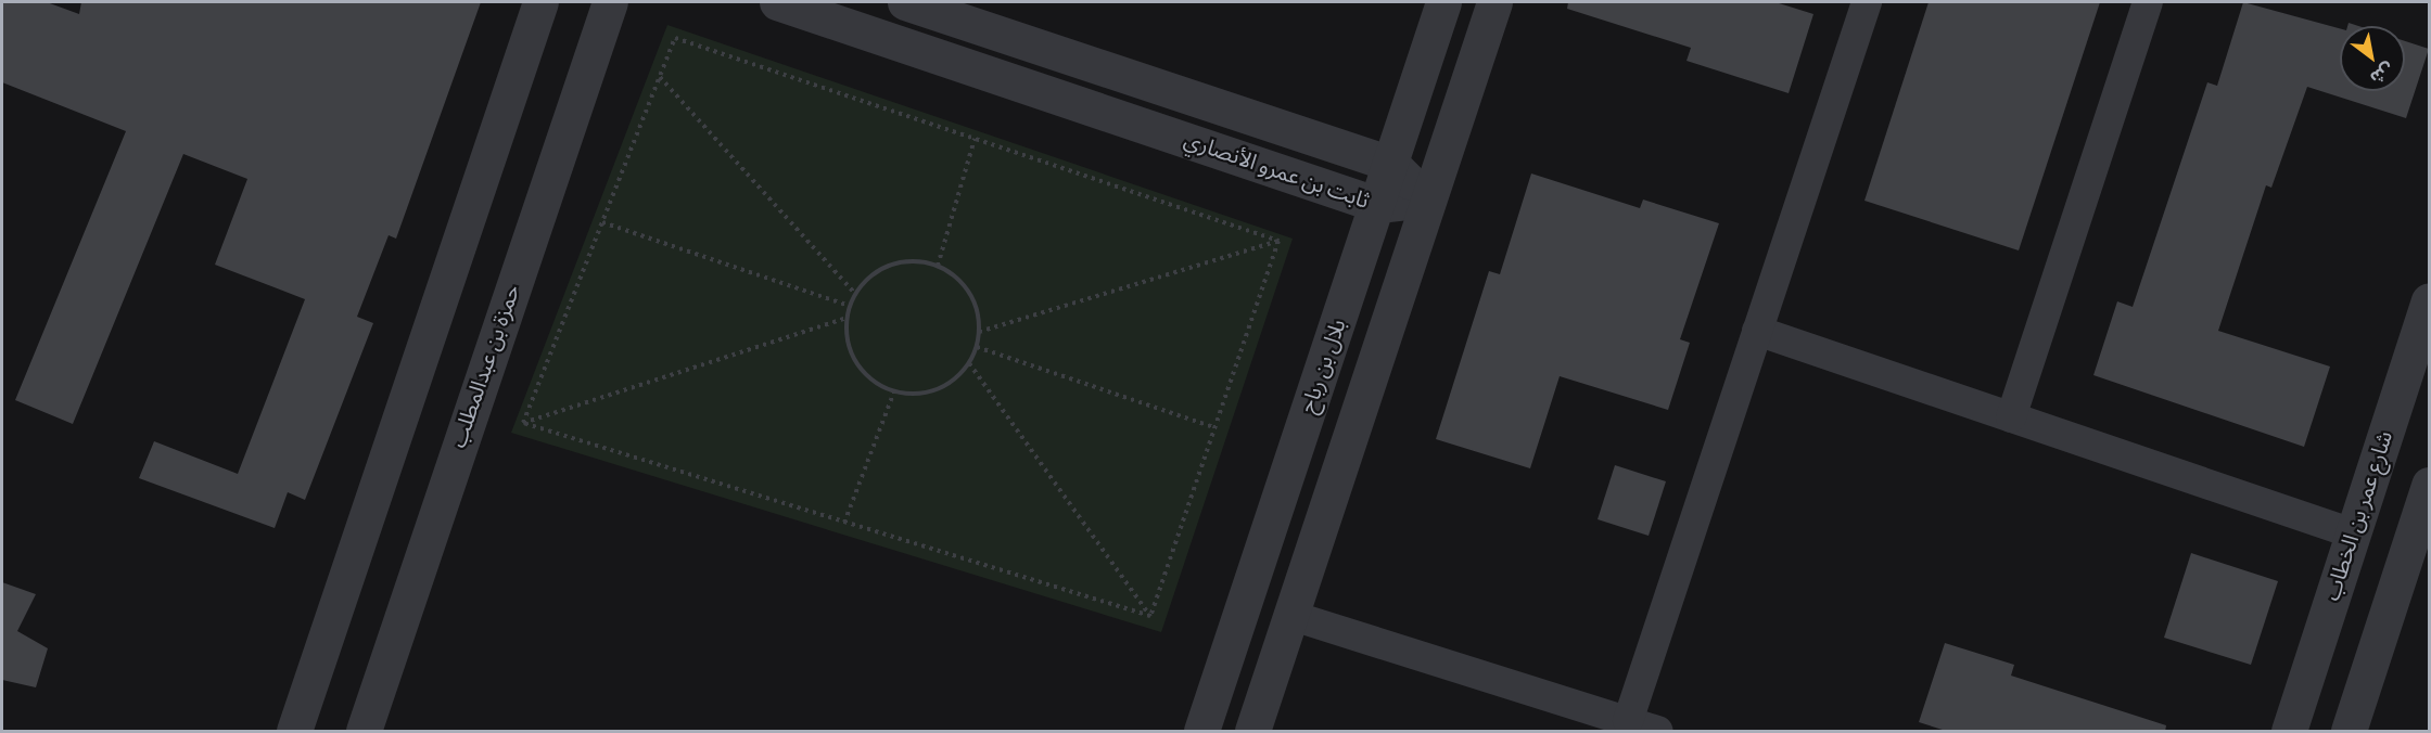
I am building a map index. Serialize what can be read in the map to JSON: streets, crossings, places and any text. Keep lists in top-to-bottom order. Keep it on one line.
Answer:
{"streets":{"street":["ثابت بن عمرو الأنصاري","حمزة بن عبدالمطلب","بلال بن رباح","شارع عمر بن الخطاب"]},"crossings":[["ثابت بن عمرو الأنصاري","بلال بن رباح"]],"north":"bottom right"}
